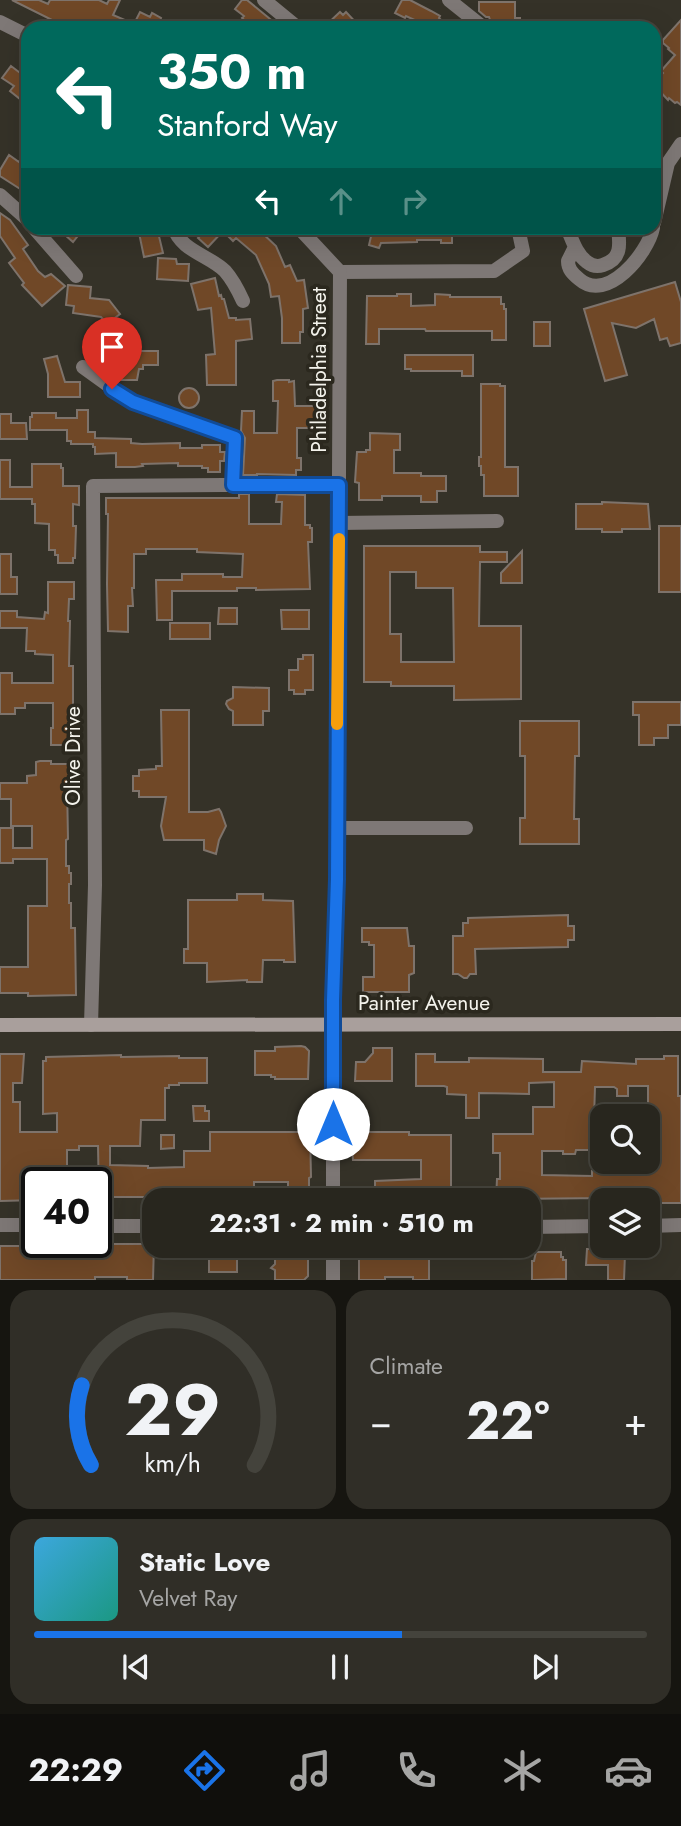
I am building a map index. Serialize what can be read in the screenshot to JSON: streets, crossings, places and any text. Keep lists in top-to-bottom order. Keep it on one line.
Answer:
{"streets":{"main road":["Painter Avenue"],"street":["Philadelphia Street","Olive Drive"]},"crossings":[["Philadelphia Street","Painter Avenue"],["Olive Drive","Painter Avenue"]],"page":{"turn":["350 m","Stanford Way"],"limit":"40","trip":"22:31 · 2 min · 510 m","tile":"Climate","heat":["−","22°","+"],"song":["Static Love","Velvet Ray"],"tabs":"22:29","gauge":["29","km/h"]}}
